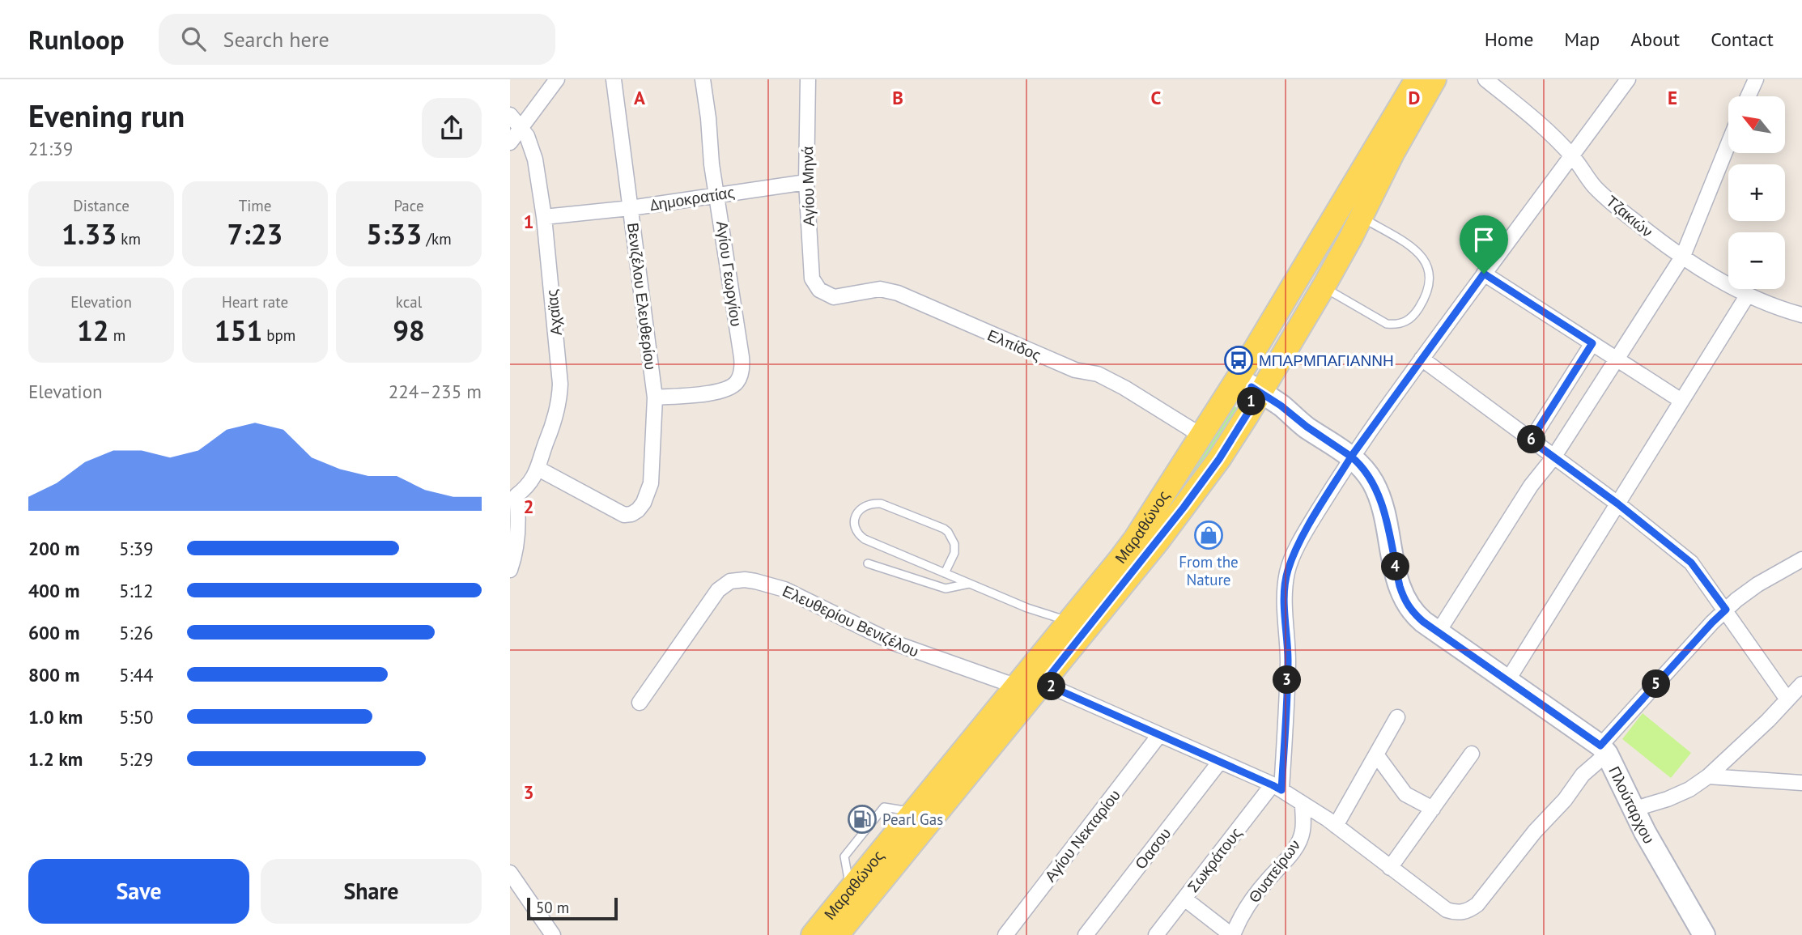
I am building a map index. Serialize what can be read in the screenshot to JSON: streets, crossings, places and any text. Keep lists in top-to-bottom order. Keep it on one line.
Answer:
{"streets":{"main road":["Μαραθώνος"],"street":["Αγίου Μηνά","Δημοκρατίας","Τζακιών","Αγίου Γεωργίου","Βενιζέλου Ελευθερίου","Αχαϊας","Ελπίδος","Ελευθερίου Βενιζέλου","Πλούταρχου","Αγίου Νεκταρίου","Οασου","Σωκράτους","Θυατείρων"]},"crossings":[["Αγίου Μηνά","Δημοκρατίας"],["Αγίου Μηνά","Ελπίδος"],["Δημοκρατίας","Αγίου Γεωργίου"],["Δημοκρατίας","Βενιζέλου Ελευθερίου"],["Δημοκρατίας","Αχαϊας"],["Αγίου Γεωργίου","Βενιζέλου Ελευθερίου"],["Βενιζέλου Ελευθερίου","Αχαϊας"],["Ελπίδος","Μαραθώνος"],["Μαραθώνος","Ελευθερίου Βενιζέλου"],["Μαραθώνος","Πλούταρχου"]],"places":{"bus stop":["ΜΠΑΡΜΠΑΓΙΑΝΝΗ"],"shop":["From the Nature"],"fuel station":["Pearl Gas"]},"scale_bar":"50 m","north":"top left","page":{"header":"Runloop","search":"Search here","nav":["Home","Map","About","Contact"],"heading":["Evening run","21:39"],"map_buttons":["+","−"],"stats":[["Distance","1.33 km"],["Time","7:23"],["Pace","5:33 /km"],["Elevation","12 m"],["Heart rate","151 bpm"],["kcal","98"]],"chart":["Elevation","224–235 m"],"pins":["1","6","4","3","5","2"],"list":[{"name":"200 m","note":"5:39"},{"name":"400 m","note":"5:12"},{"name":"600 m","note":"5:26"},{"name":"800 m","note":"5:44"},{"name":"1.0 km","note":"5:50"},{"name":"1.2 km","note":"5:29"}],"buttons":["Save","Share"],"scale":"50 m"},"grid":{"columns":["A","B","C","D","E"],"rows":["1","2","3"]}}
